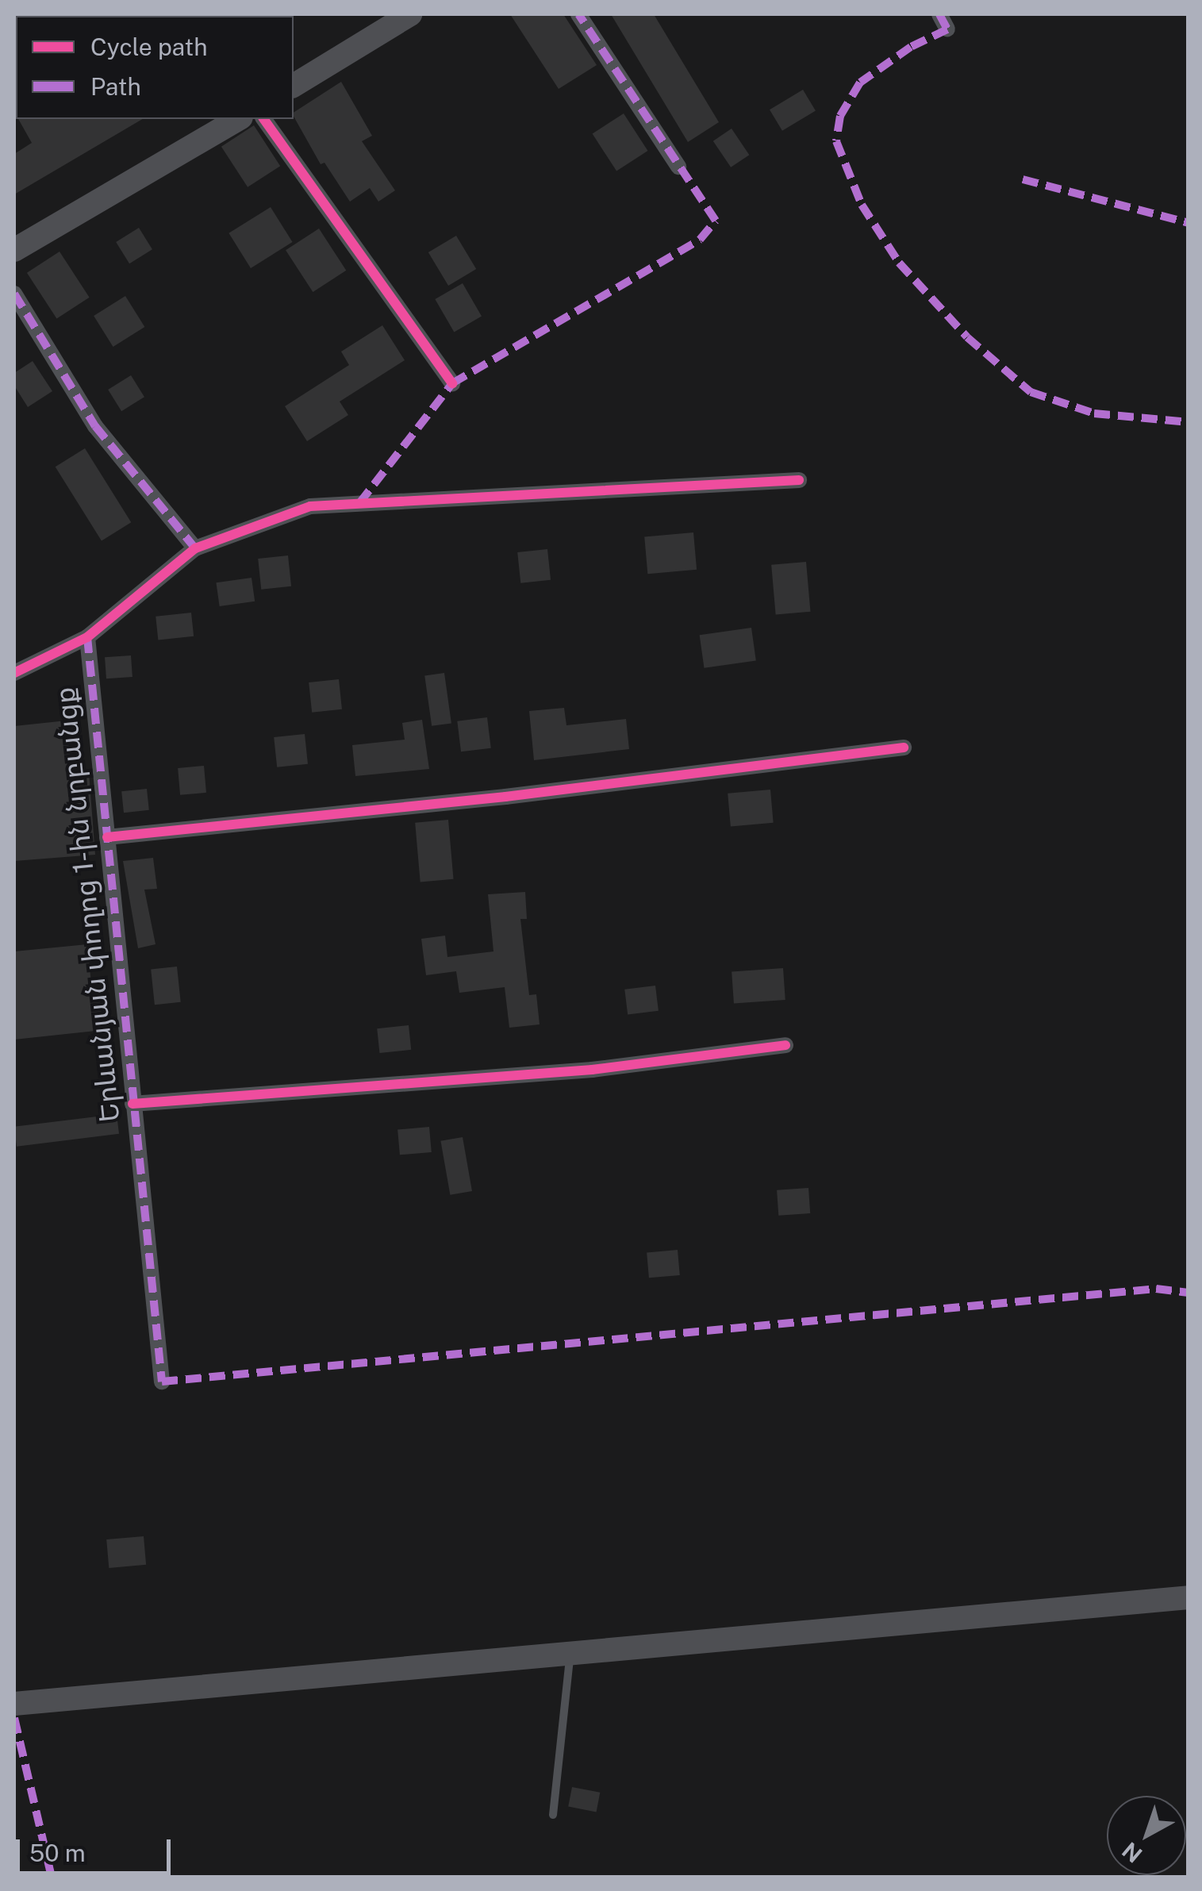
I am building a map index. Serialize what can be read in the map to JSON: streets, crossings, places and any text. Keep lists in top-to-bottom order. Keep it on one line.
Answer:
{"streets":{"street":["Երևանյան փողոց 1-ին նրբանցք"]},"legend":["Cycle path","Path"],"scale_bar":"50 m","north":"bottom left"}
